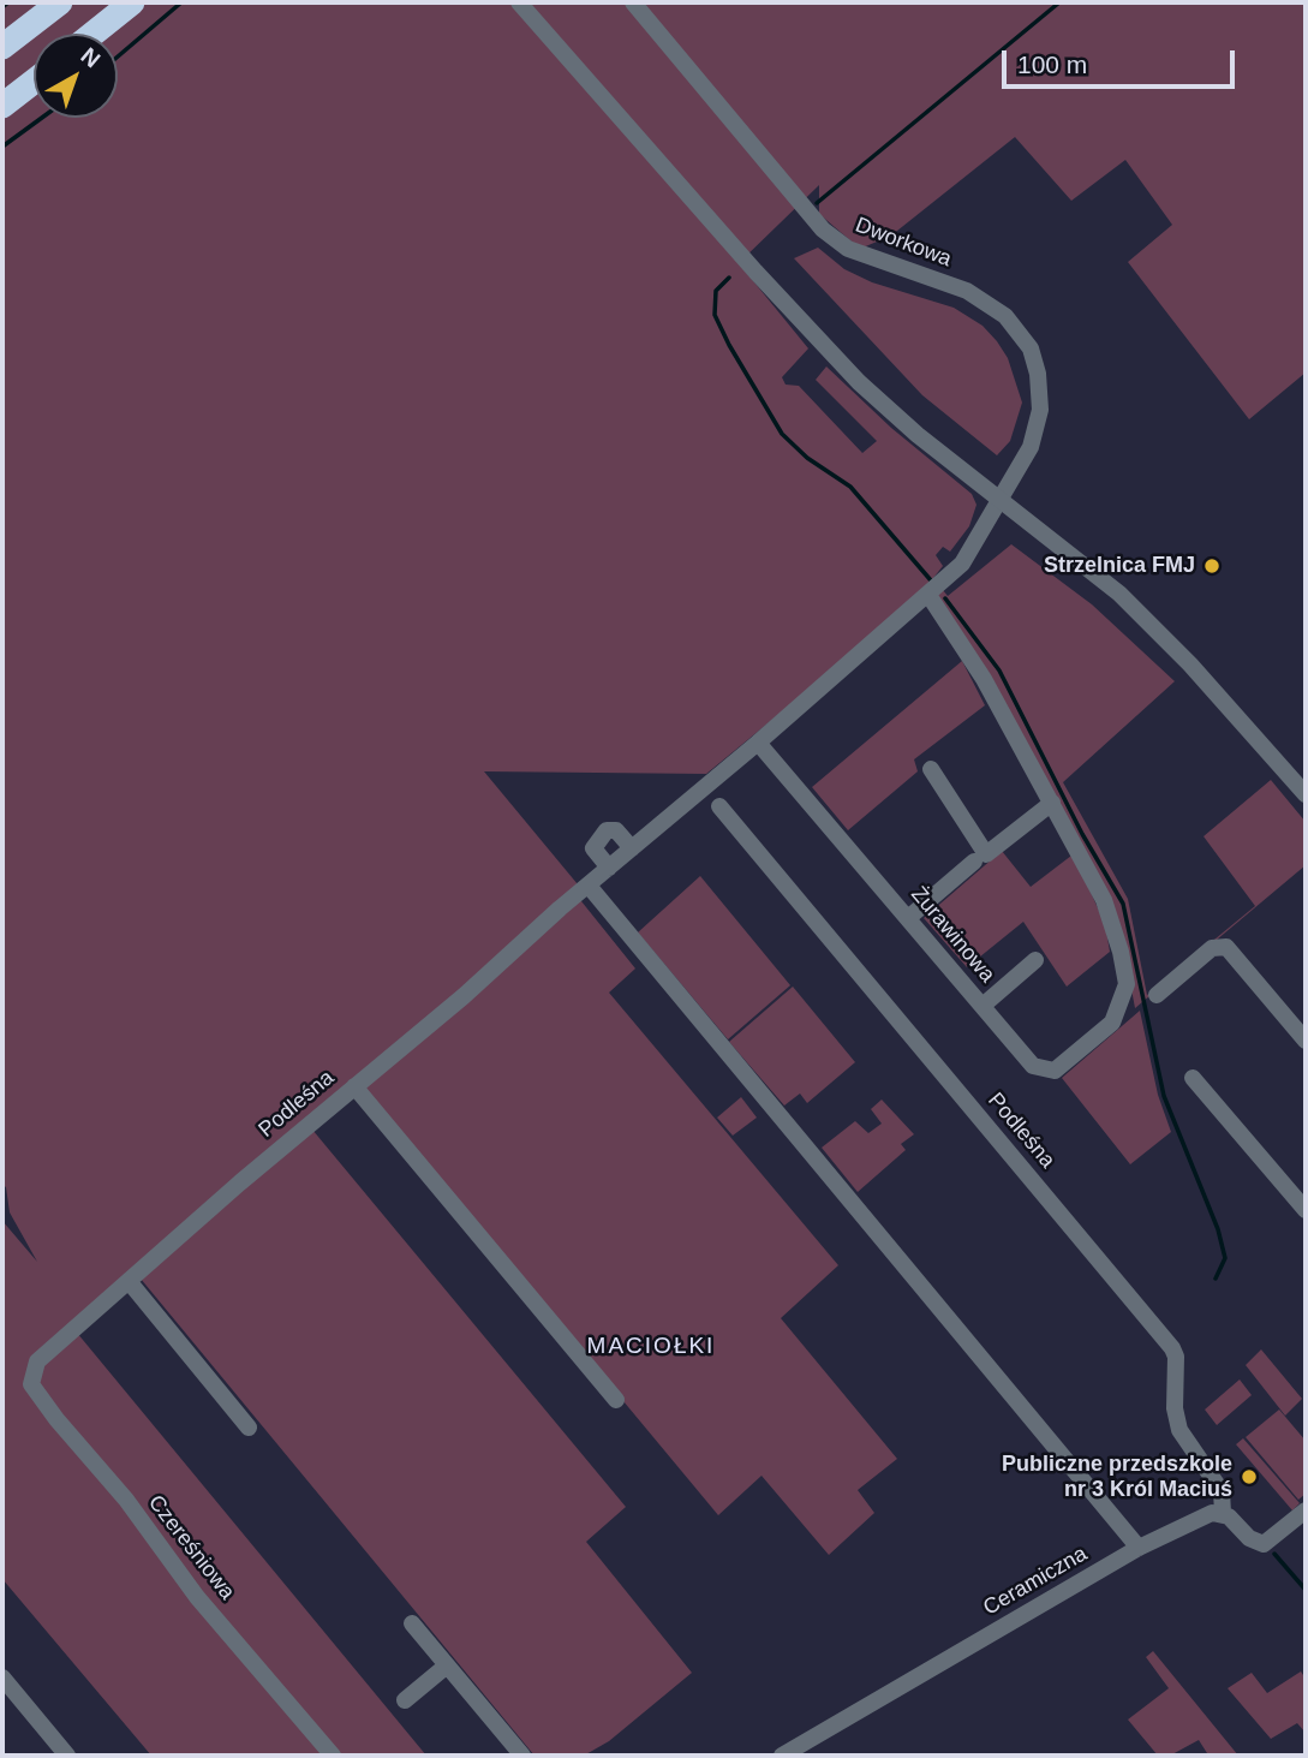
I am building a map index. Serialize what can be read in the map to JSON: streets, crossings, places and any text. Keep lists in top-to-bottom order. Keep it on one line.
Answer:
{"streets":{"street":["Dworkowa","Żurawinowa","Podleśna","Czereśniowa","Ceramiczna"]},"crossings":[["Dworkowa","Podleśna"],["Żurawinowa","Podleśna"],["Podleśna","Czereśniowa"],["Podleśna","Ceramiczna"]],"districts":["MACIOŁKI"],"places":["Strzelnica FMJ","Publiczne przedszkole nr 3 Król Maciuś"],"scale_bar":"100 m","north":"top right"}
